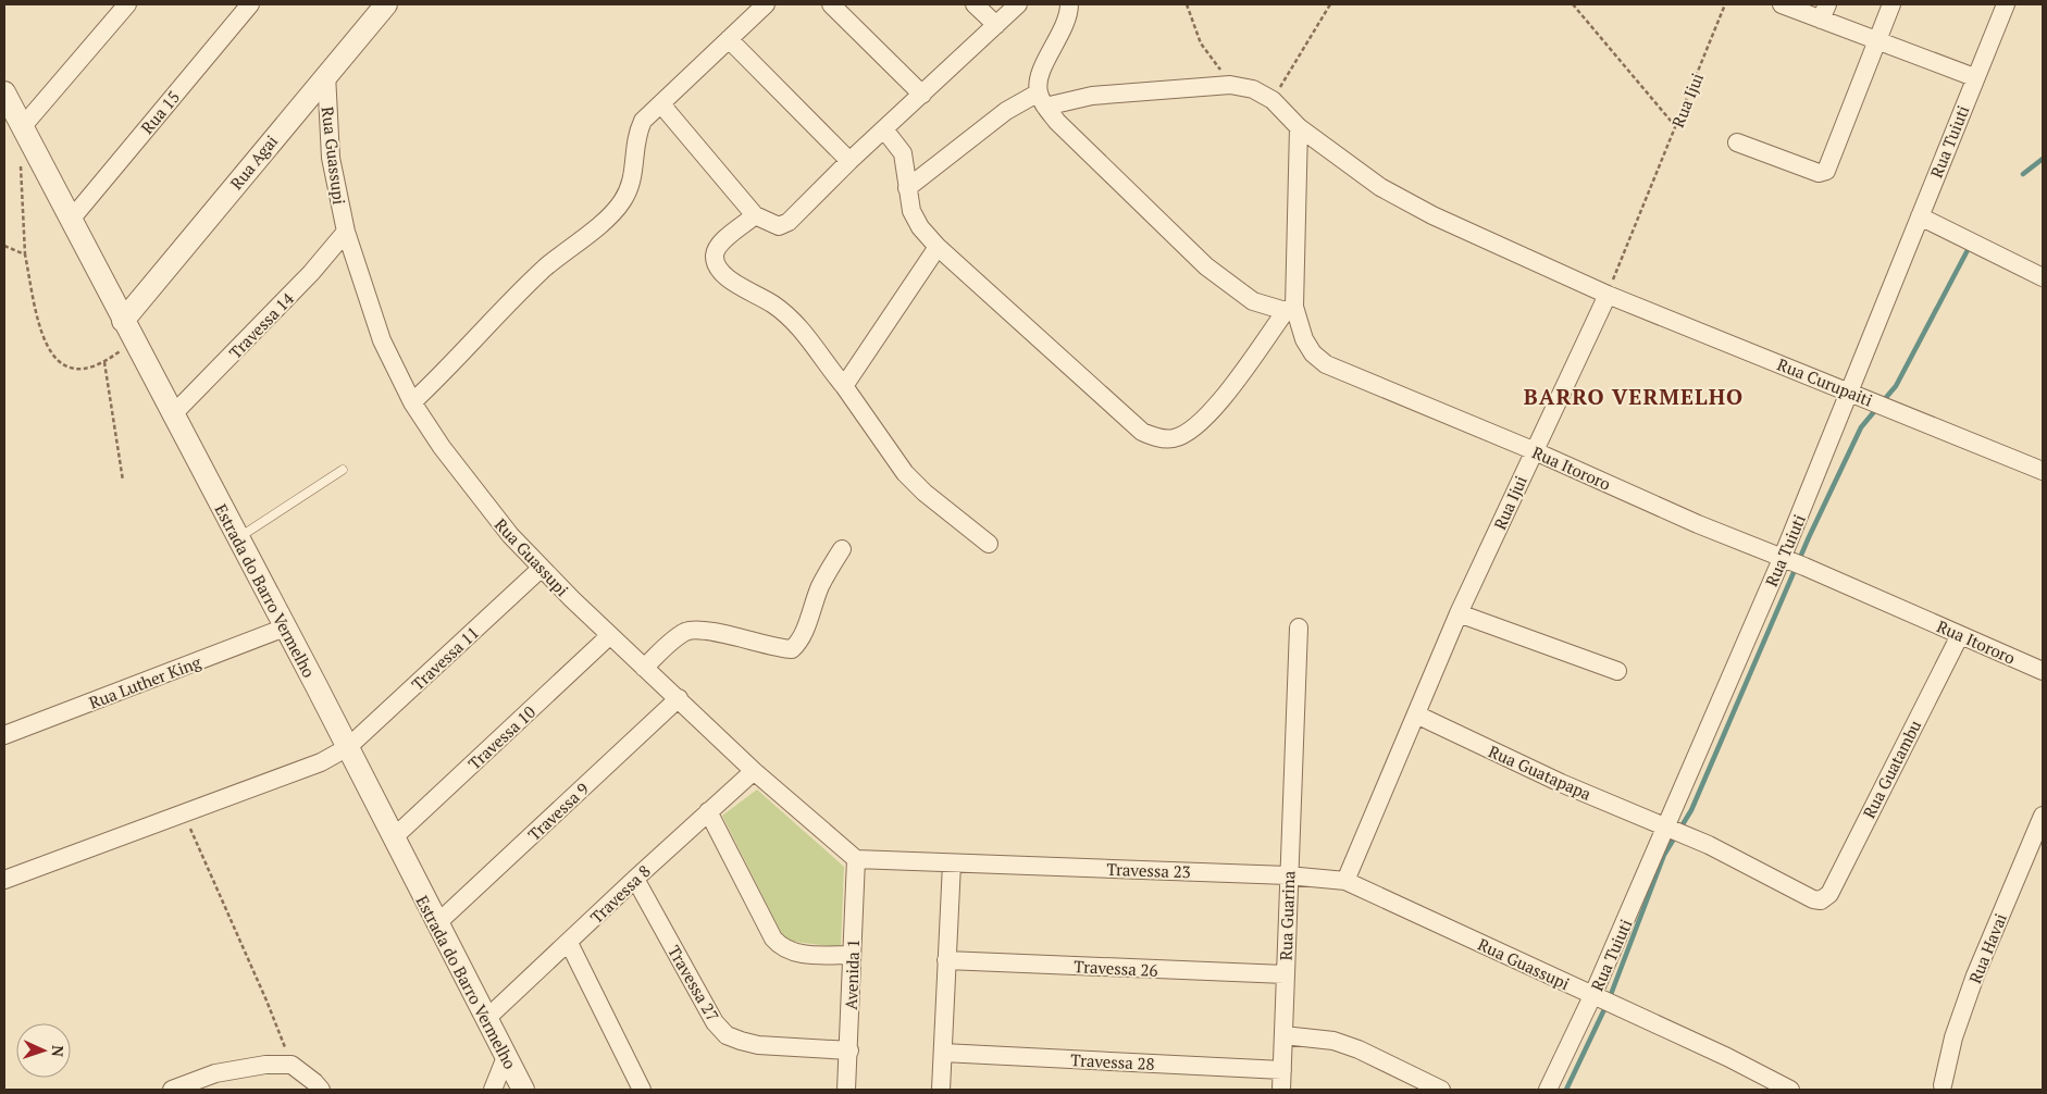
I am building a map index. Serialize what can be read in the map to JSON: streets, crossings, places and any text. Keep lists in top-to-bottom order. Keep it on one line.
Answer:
{"streets":{"street":["Rua Ijui","Rua 15","Rua Tuiuti","Rua Guassupi","Rua Agai","Travessa 14","Rua Curupaiti","Rua Itororo","Estrada do Barro Vermelho","Travessa 11","Rua Luther King","Travessa 10","Rua Guatambu","Rua Guatapapa","Travessa 9","Travessa 23","Travessa 8","Rua Guarina","Rua Havai","Travessa 26","Avenida 1","Travessa 27","Travessa 28"]},"crossings":[["Rua Ijui","Rua Guassupi"],["Rua Ijui","Rua Curupaiti"],["Rua Ijui","Rua Itororo"],["Rua Ijui","Rua Guatapapa"],["Rua Ijui","Travessa 23"],["Rua 15","Estrada do Barro Vermelho"],["Rua Tuiuti","Rua Guassupi"],["Rua Tuiuti","Rua Curupaiti"],["Rua Tuiuti","Rua Itororo"],["Rua Tuiuti","Rua Guatapapa"],["Rua Guassupi","Rua Agai"],["Rua Guassupi","Travessa 14"],["Rua Guassupi","Travessa 11"],["Rua Guassupi","Travessa 10"],["Rua Guassupi","Travessa 9"],["Rua Guassupi","Travessa 23"],["Rua Guassupi","Travessa 8"],["Rua Guassupi","Avenida 1"],["Rua Agai","Estrada do Barro Vermelho"],["Travessa 14","Estrada do Barro Vermelho"],["Rua Curupaiti","Rua Itororo"],["Rua Itororo","Rua Guatambu"],["Estrada do Barro Vermelho","Travessa 11"],["Estrada do Barro Vermelho","Rua Luther King"],["Estrada do Barro Vermelho","Travessa 10"],["Estrada do Barro Vermelho","Travessa 9"],["Estrada do Barro Vermelho","Travessa 8"],["Rua Guatambu","Rua Guatapapa"],["Travessa 23","Rua Guarina"],["Travessa 8","Travessa 27"],["Rua Guarina","Travessa 26"],["Rua Guarina","Travessa 28"],["Avenida 1","Travessa 27"]],"districts":["BARRO VERMELHO"],"north":"right"}
